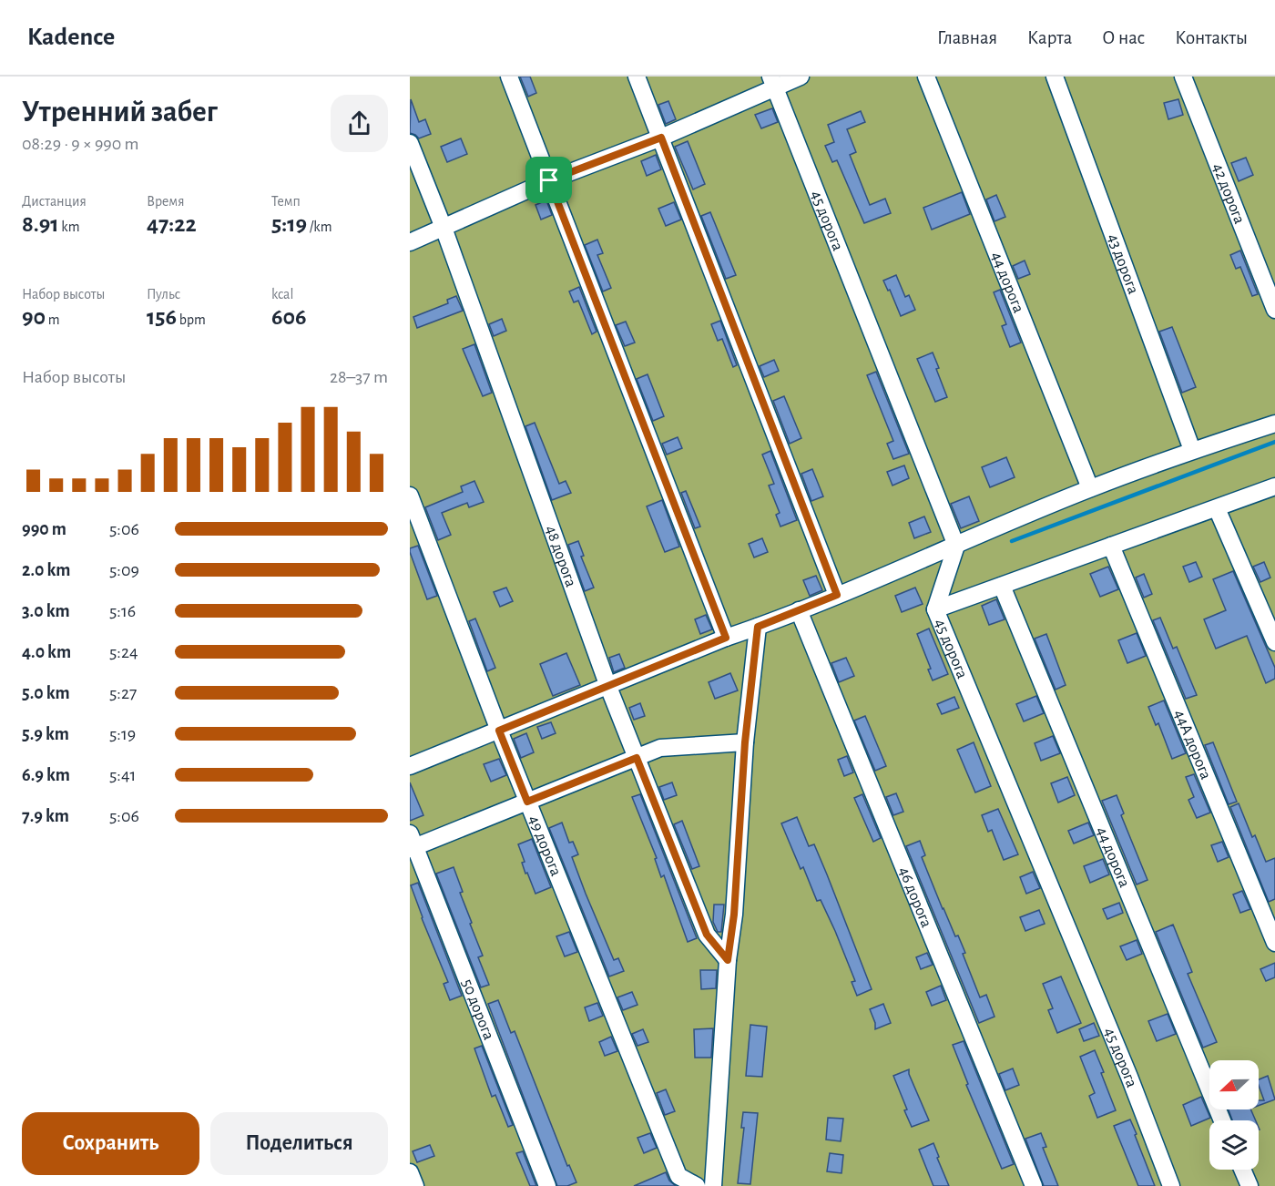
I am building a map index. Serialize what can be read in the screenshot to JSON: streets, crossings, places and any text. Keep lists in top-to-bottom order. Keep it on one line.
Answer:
{"streets":{"street":["42 дорога","45 дорога","43 дорога","44 дорога","48 дорога","44А дорога","49 дорога","46 дорога","50 дорога"]},"north":"left","page":{"header":"Kadence","nav":["Главная","Карта","О нас","Контакты"],"heading":["Утренний забег","08:29 · 9 × 990 m"],"stats":[["Дистанция","8.91 km"],["Время","47:22"],["Темп","5:19 /km"],["Набор высоты","90 m"],["Пульс","156 bpm"],["kcal","606"]],"chart":["Набор высоты","28–37 m"],"list":[{"name":"990 m","note":"5:06"},{"name":"2.0 km","note":"5:09"},{"name":"3.0 km","note":"5:16"},{"name":"4.0 km","note":"5:24"},{"name":"5.0 km","note":"5:27"},{"name":"5.9 km","note":"5:19"},{"name":"6.9 km","note":"5:41"},{"name":"7.9 km","note":"5:06"}],"buttons":["Сохранить","Поделиться"]}}
